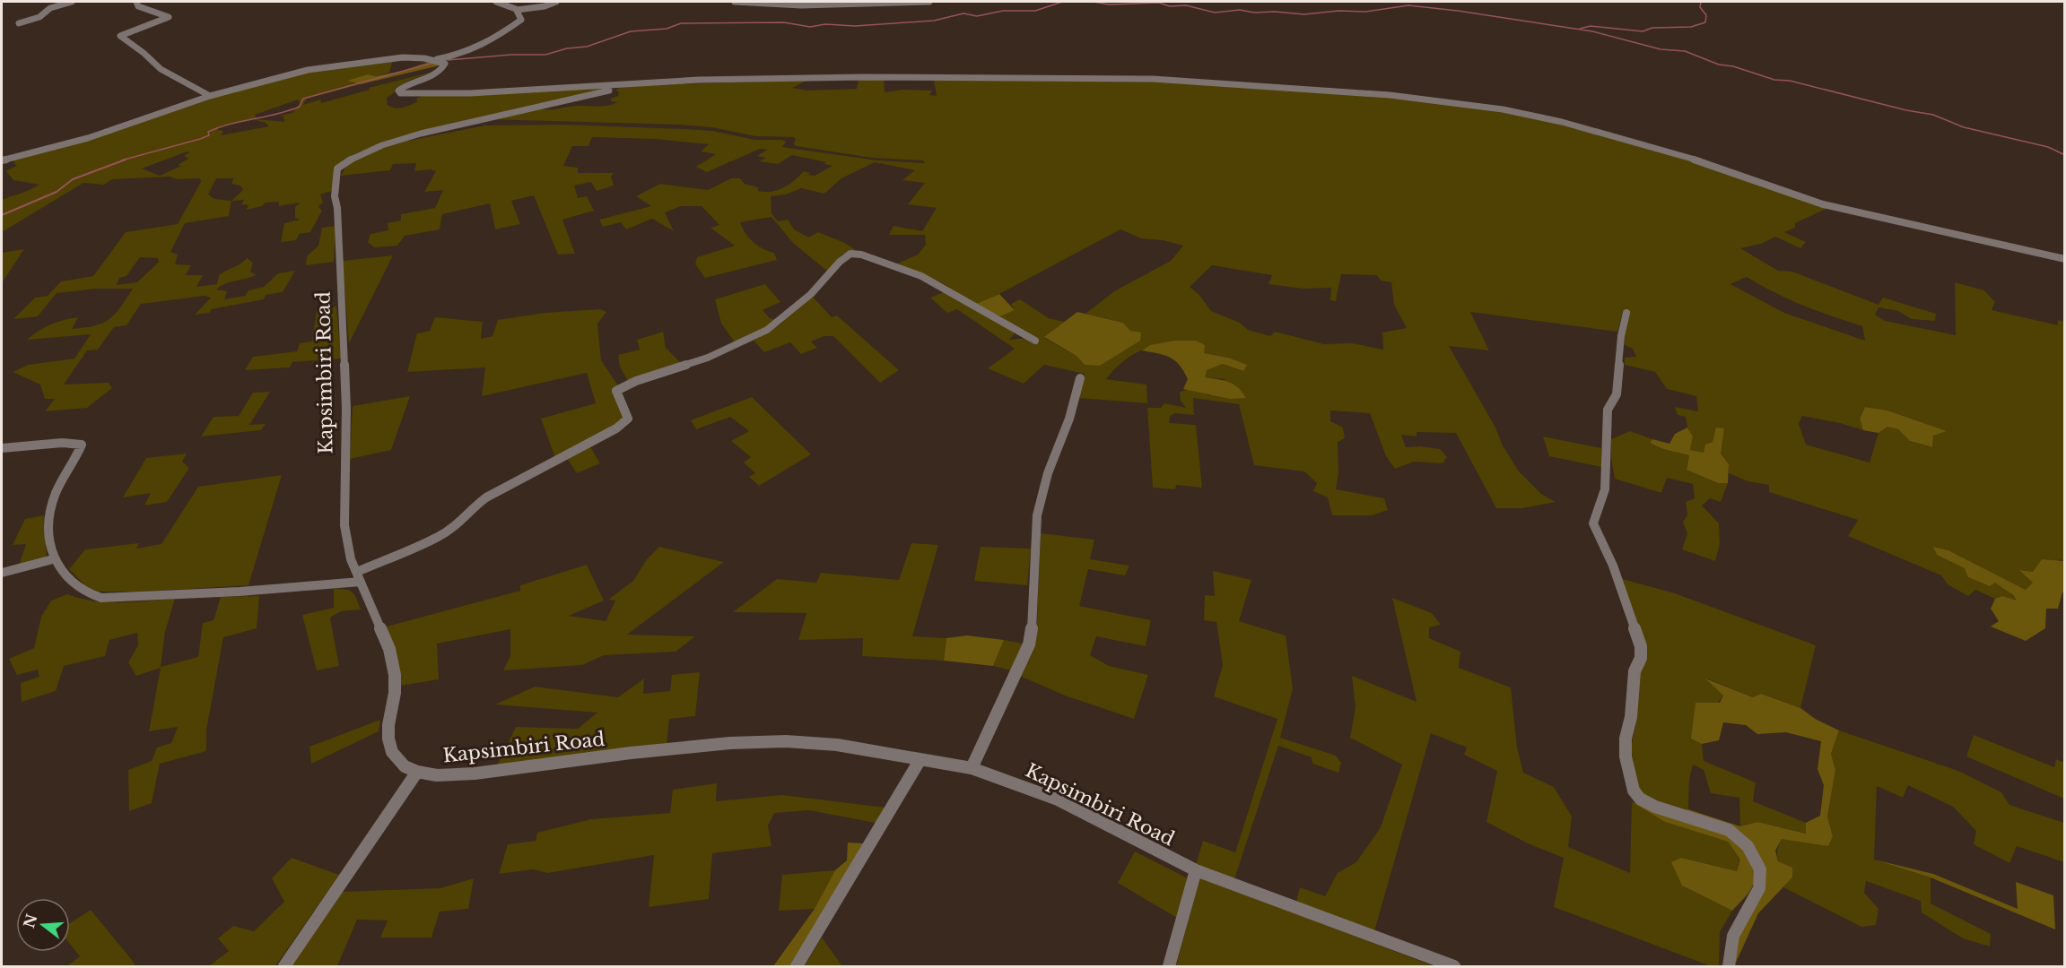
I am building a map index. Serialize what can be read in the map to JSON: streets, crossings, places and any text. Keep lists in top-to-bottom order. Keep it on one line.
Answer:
{"streets":{"street":["Kapsimbiri Road"]},"north":"left"}
